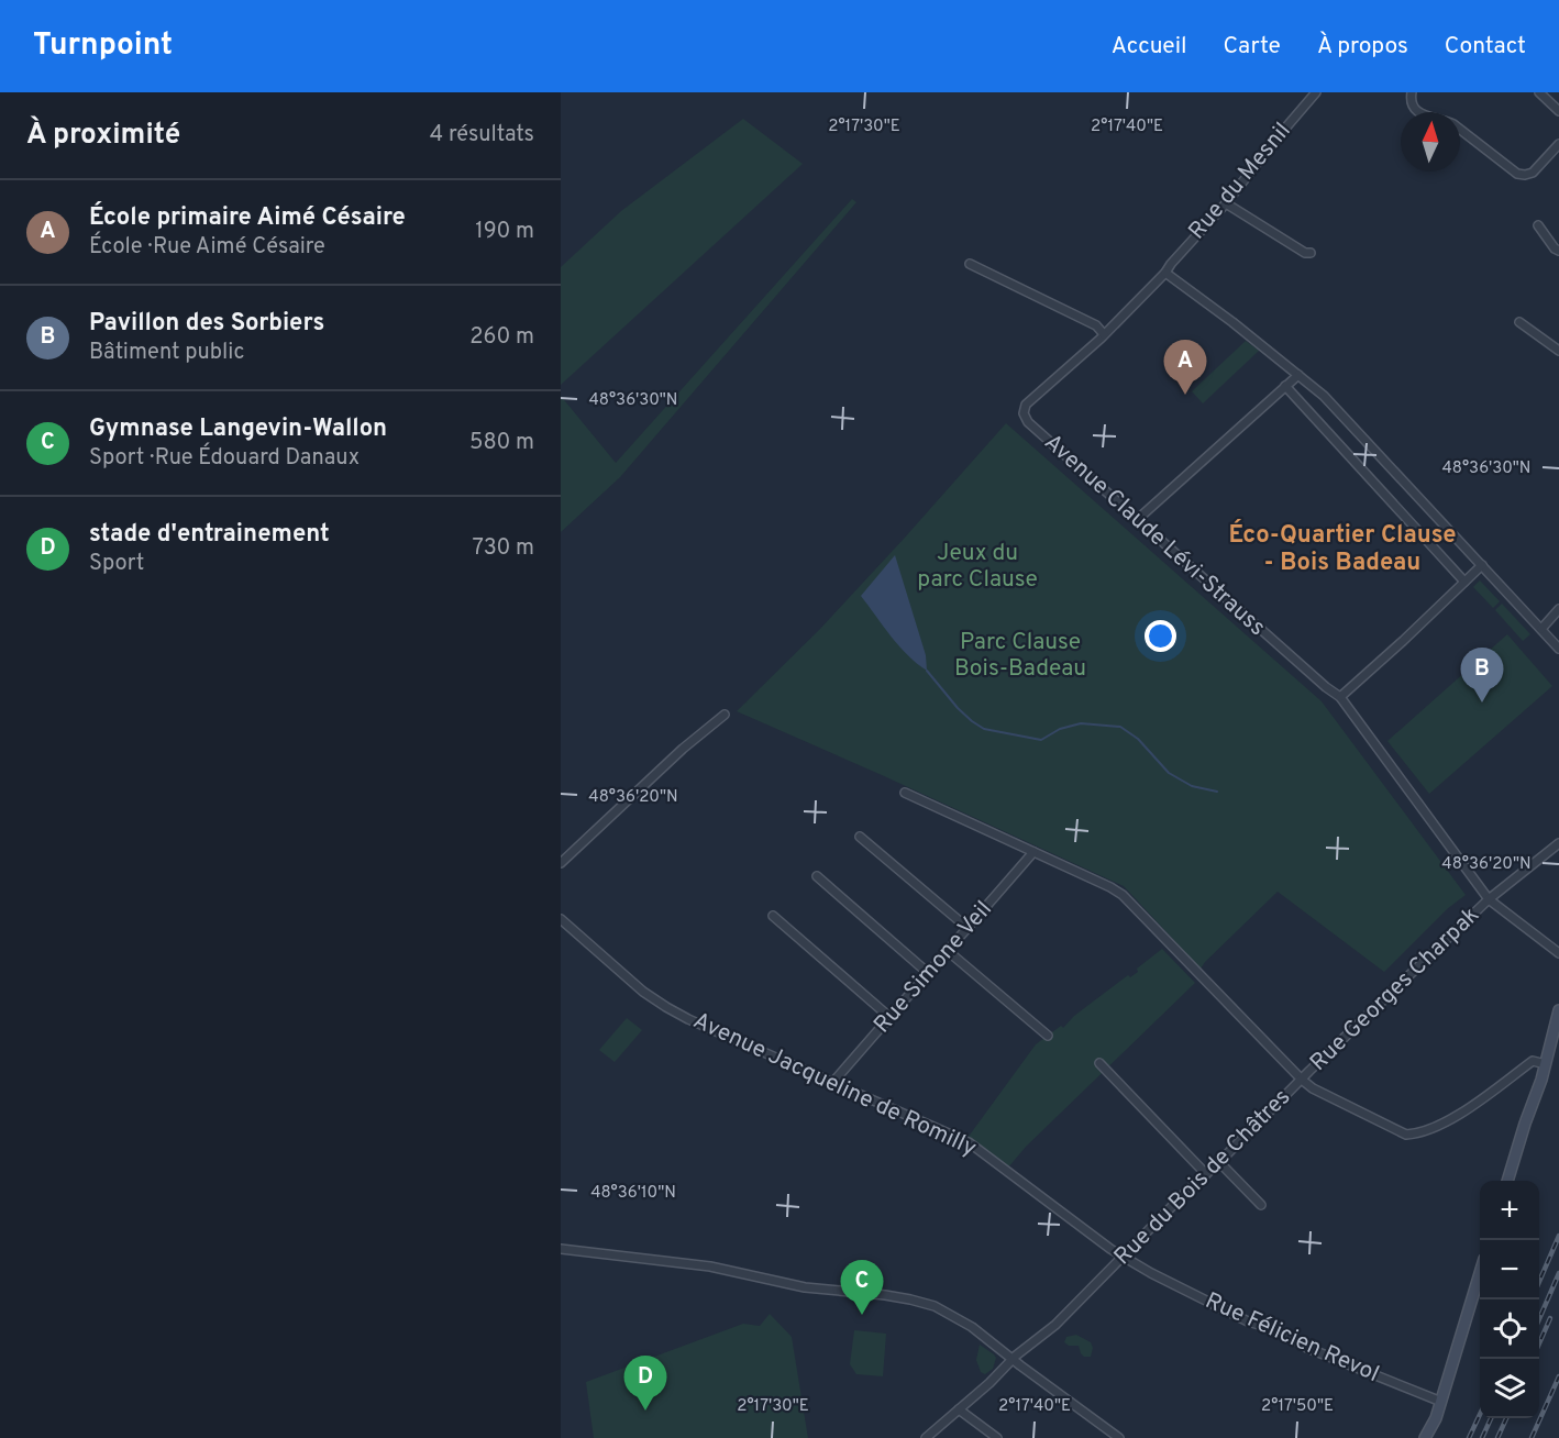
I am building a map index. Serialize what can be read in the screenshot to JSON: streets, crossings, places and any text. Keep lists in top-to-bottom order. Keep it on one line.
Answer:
{"streets":{"street":["Rue du Mesnil","Avenue Claude Lévi-Strauss","Rue Simone Veil","Rue Georges Charpak","Avenue Jacqueline de Romilly","Rue du Bois de Châtres","Rue Félicien Revol"]},"crossings":[["Rue du Mesnil","Avenue Claude Lévi-Strauss"],["Avenue Claude Lévi-Strauss","Rue Georges Charpak"],["Rue Simone Veil","Avenue Jacqueline de Romilly"],["Rue Georges Charpak","Rue du Bois de Châtres"],["Avenue Jacqueline de Romilly","Rue du Bois de Châtres"],["Avenue Jacqueline de Romilly","Rue Félicien Revol"]],"districts":["Éco-Quartier Clause - Bois Badeau"],"parks":["Jeux du parc Clause","Parc Clause Bois-Badeau"],"north":"top","page":{"header":"Turnpoint","nav":["Accueil","Carte","À propos","Contact"],"heading":["À proximité","4 résultats"],"list":[{"mark":"A","name":"École primaire Aimé Césaire","note":"École · Rue Aimé Césaire","value":"190 m"},{"mark":"B","name":"Pavillon des Sorbiers","note":"Bâtiment public","value":"260 m"},{"mark":"C","name":"Gymnase Langevin-Wallon","note":"Sport · Rue Édouard Danaux","value":"580 m"},{"mark":"D","name":"stade d'entrainement","note":"Sport","value":"730 m"}],"pins":["A","B","C","D"],"map_buttons":["+","−"]},"coordinates":["2°17'30\"E","2°17'40\"E","48°36'30\"N","48°36'20\"N","48°36'10\"N","2°17'50\"E"]}
